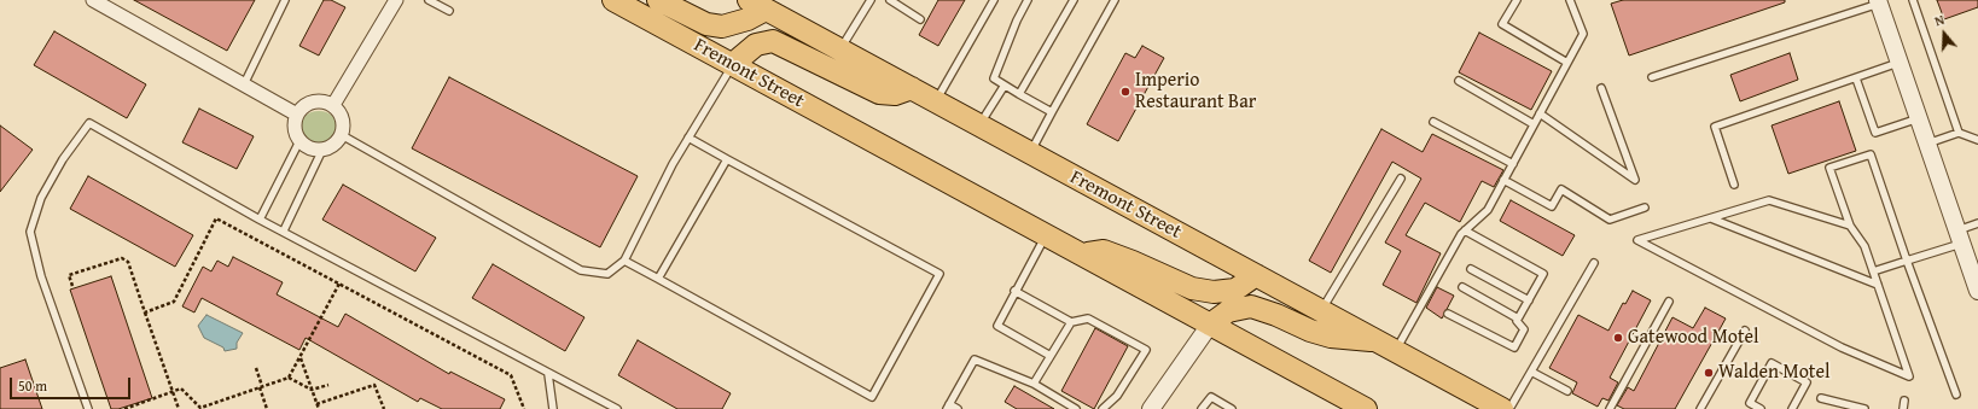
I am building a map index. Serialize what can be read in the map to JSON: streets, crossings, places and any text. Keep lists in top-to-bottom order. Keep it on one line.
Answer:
{"streets":{"main road":["Fremont Street"]},"places":["Imperio Restaurant Bar","Gatewood Motel","Walden Motel"],"scale_bar":"50 m","north":"top"}
